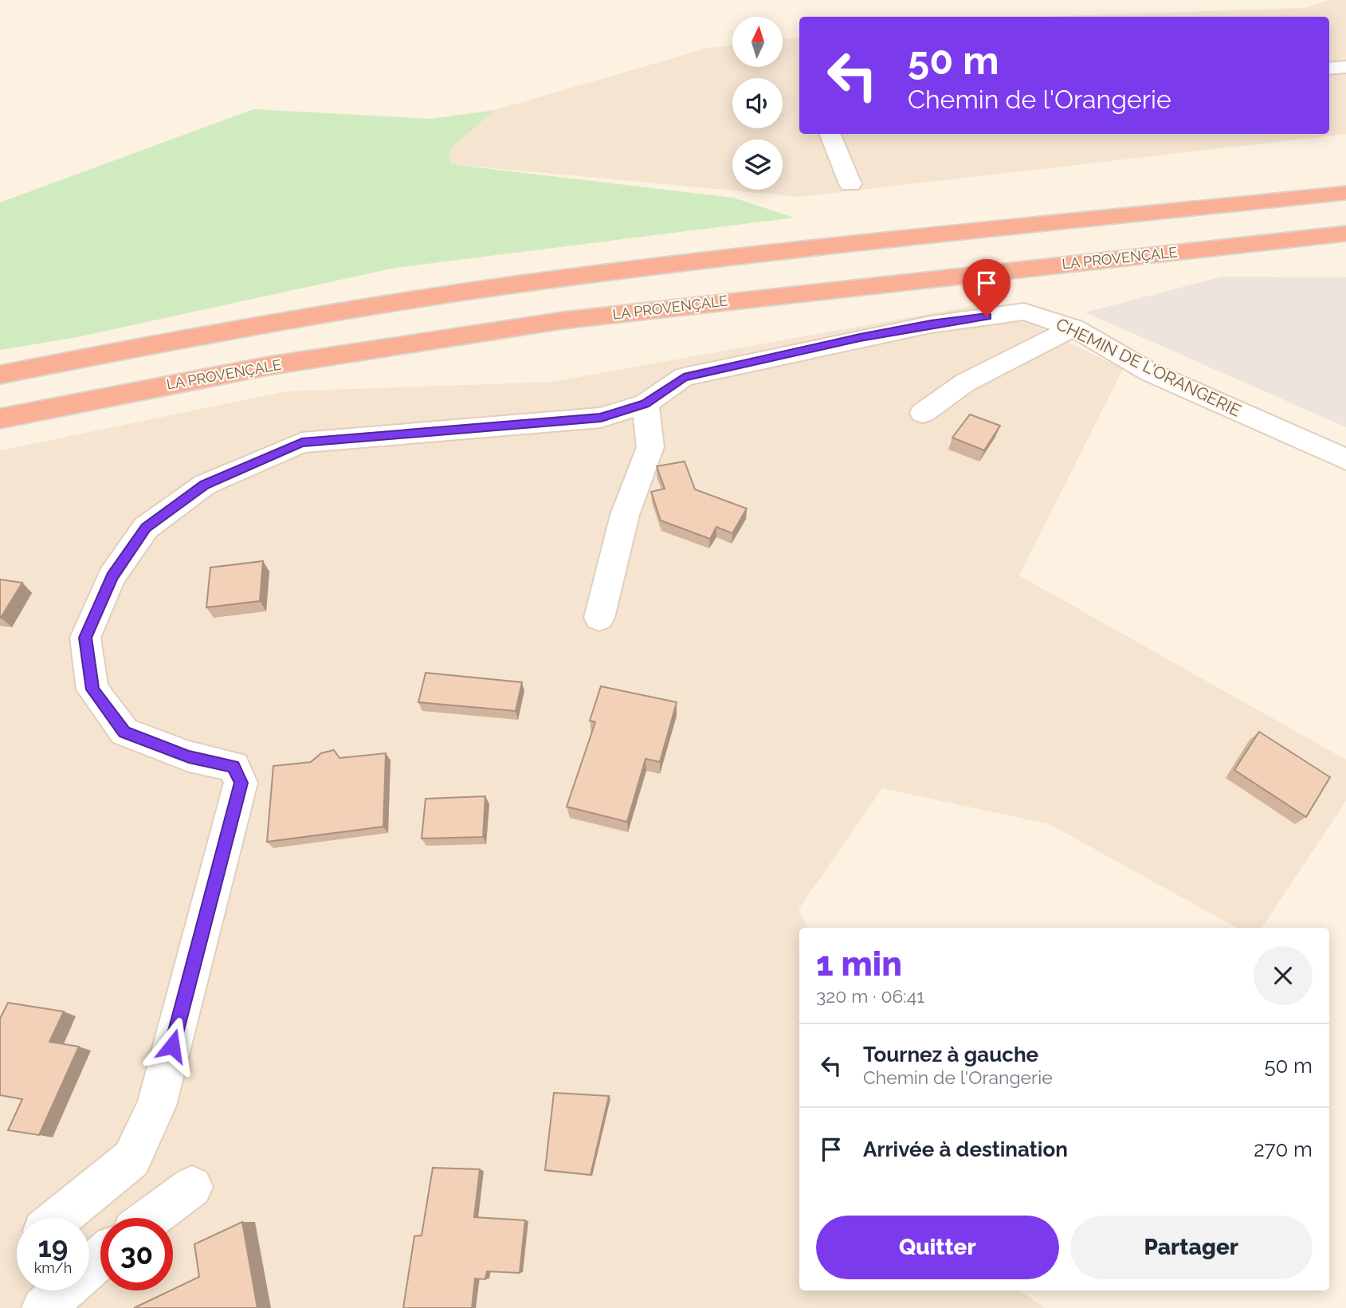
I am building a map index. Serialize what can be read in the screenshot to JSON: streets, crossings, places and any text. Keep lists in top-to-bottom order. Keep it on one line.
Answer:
{"streets":{"highway":["LA PROVENÇALE"],"street":["CHEMIN DE L'ORANGERIE"]},"north":"top","page":{"turn":["50 m","Chemin de l'Orangerie"],"heading":["1 min","320 m · 06:41"],"list":[{"name":"Tournez à gauche","note":"Chemin de l'Orangerie","value":"50 m"},{"name":"Arrivée à destination","value":"270 m"}],"buttons":["Quitter","Partager"],"speed":"19 km/h","limit":"30"}}
